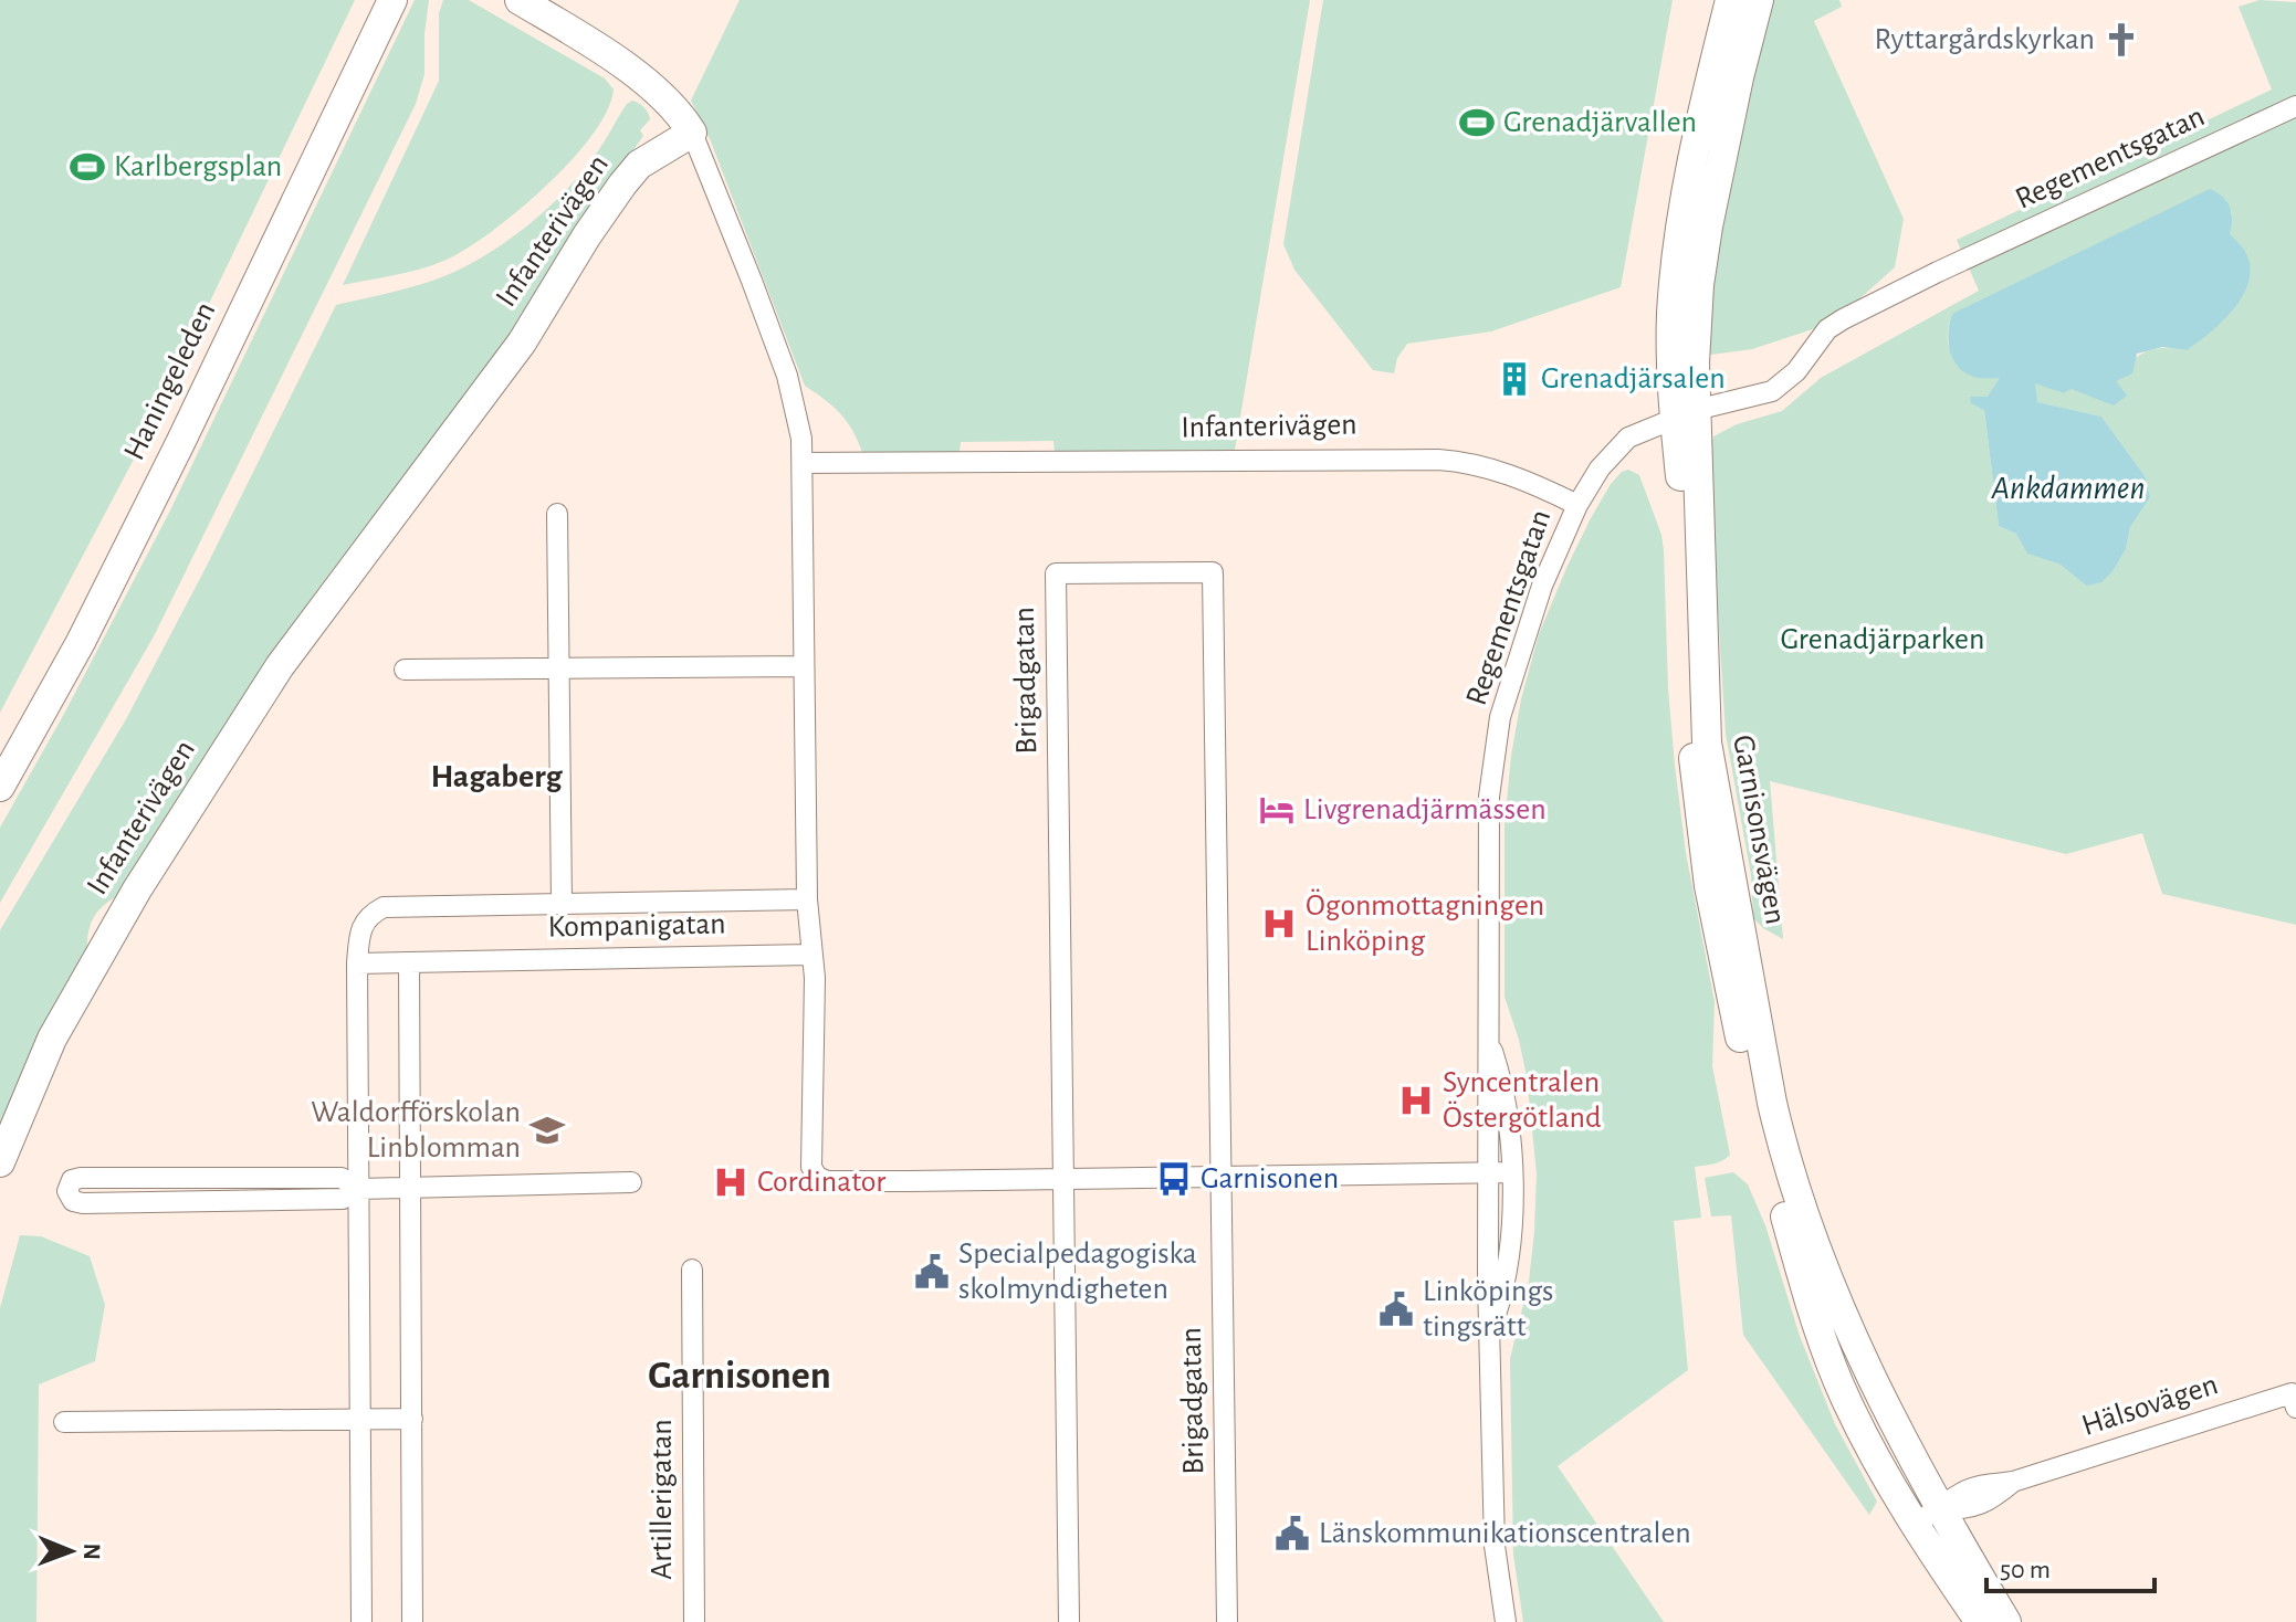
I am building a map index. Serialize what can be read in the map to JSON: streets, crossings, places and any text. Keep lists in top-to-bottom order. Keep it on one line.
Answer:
{"streets":{"street":["Regementsgatan","Infanterivägen","Haningeleden","Brigadgatan","Garnisonsvägen","Kompanigatan","Hälsovägen","Artillerigatan"]},"crossings":[["Regementsgatan","Infanterivägen"],["Regementsgatan","Garnisonsvägen"],["Garnisonsvägen","Hälsovägen"]],"districts":["Hagaberg","Garnisonen"],"water":["Ankdammen"],"parks":["Grenadjärparken"],"places":{"church":["Ryttargårdskyrkan"],"sports":["Grenadjärvallen","Karlbergsplan"],"building":["Grenadjärsalen"],"hotel":["Livgrenadjärmässen"],"hospital":["Ögonmottagningen Linköping","Syncentralen Östergötland","Cordinator"],"school or university":["Waldorfförskolan Linblomman"],"bus stop":["Garnisonen"],"public building":["Specialpedagogiska skolmyndigheten","Linköpings tingsrätt","Länskommunikationscentralen"]},"scale_bar":"50 m","north":"right"}
